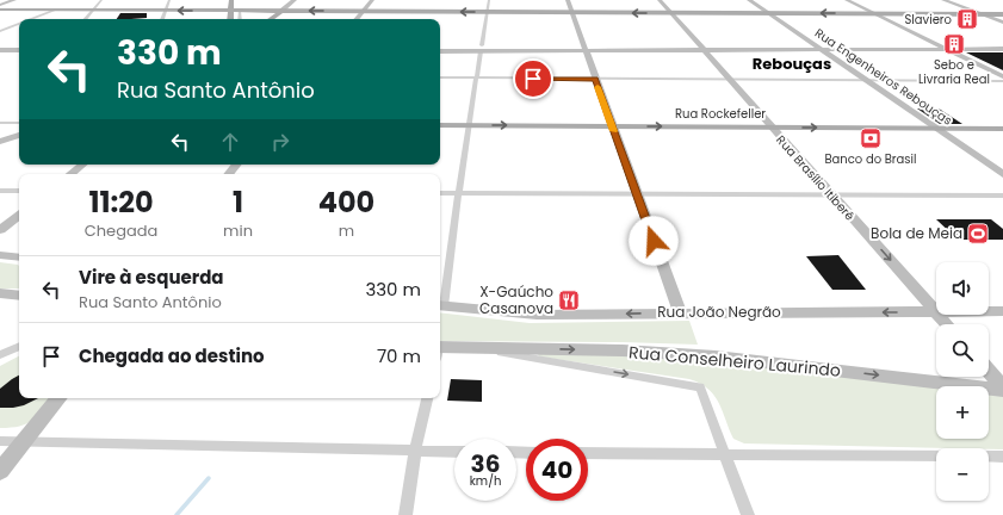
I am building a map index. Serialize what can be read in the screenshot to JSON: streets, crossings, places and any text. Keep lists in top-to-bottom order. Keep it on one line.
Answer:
{"streets":{"main road":["Rua Engenheiros Rebouças","Rua Rockefeller","Rua Brasílio Itiberê","Rua João Negrão","Rua Conselheiro Laurindo"]},"crossings":[["Rua Engenheiros Rebouças","Rua Rockefeller"],["Rua Rockefeller","Rua Brasílio Itiberê"],["Rua Brasílio Itiberê","Rua João Negrão"]],"one_way":["Rua Brasílio Itiberê","Rua João Negrão","Rua Conselheiro Laurindo"],"districts":["Rebouças"],"places":{"building":["Slaviero","Sebo e Livraria Real"],"bank":["Banco do Brasil"],"sports":["Bola de Meia"],"restaurant":["X-Gaúcho Casanova"]},"page":{"turn":["330 m","Rua Santo Antônio"],"eta":["11:20","Chegada","1","min","400","m"],"list":[{"name":"Vire à esquerda","note":"Rua Santo Antônio","value":"330 m"},{"name":"Chegada ao destino","value":"70 m"}],"map_buttons":["+","−"],"speed":"36 km/h","limit":"40"}}
